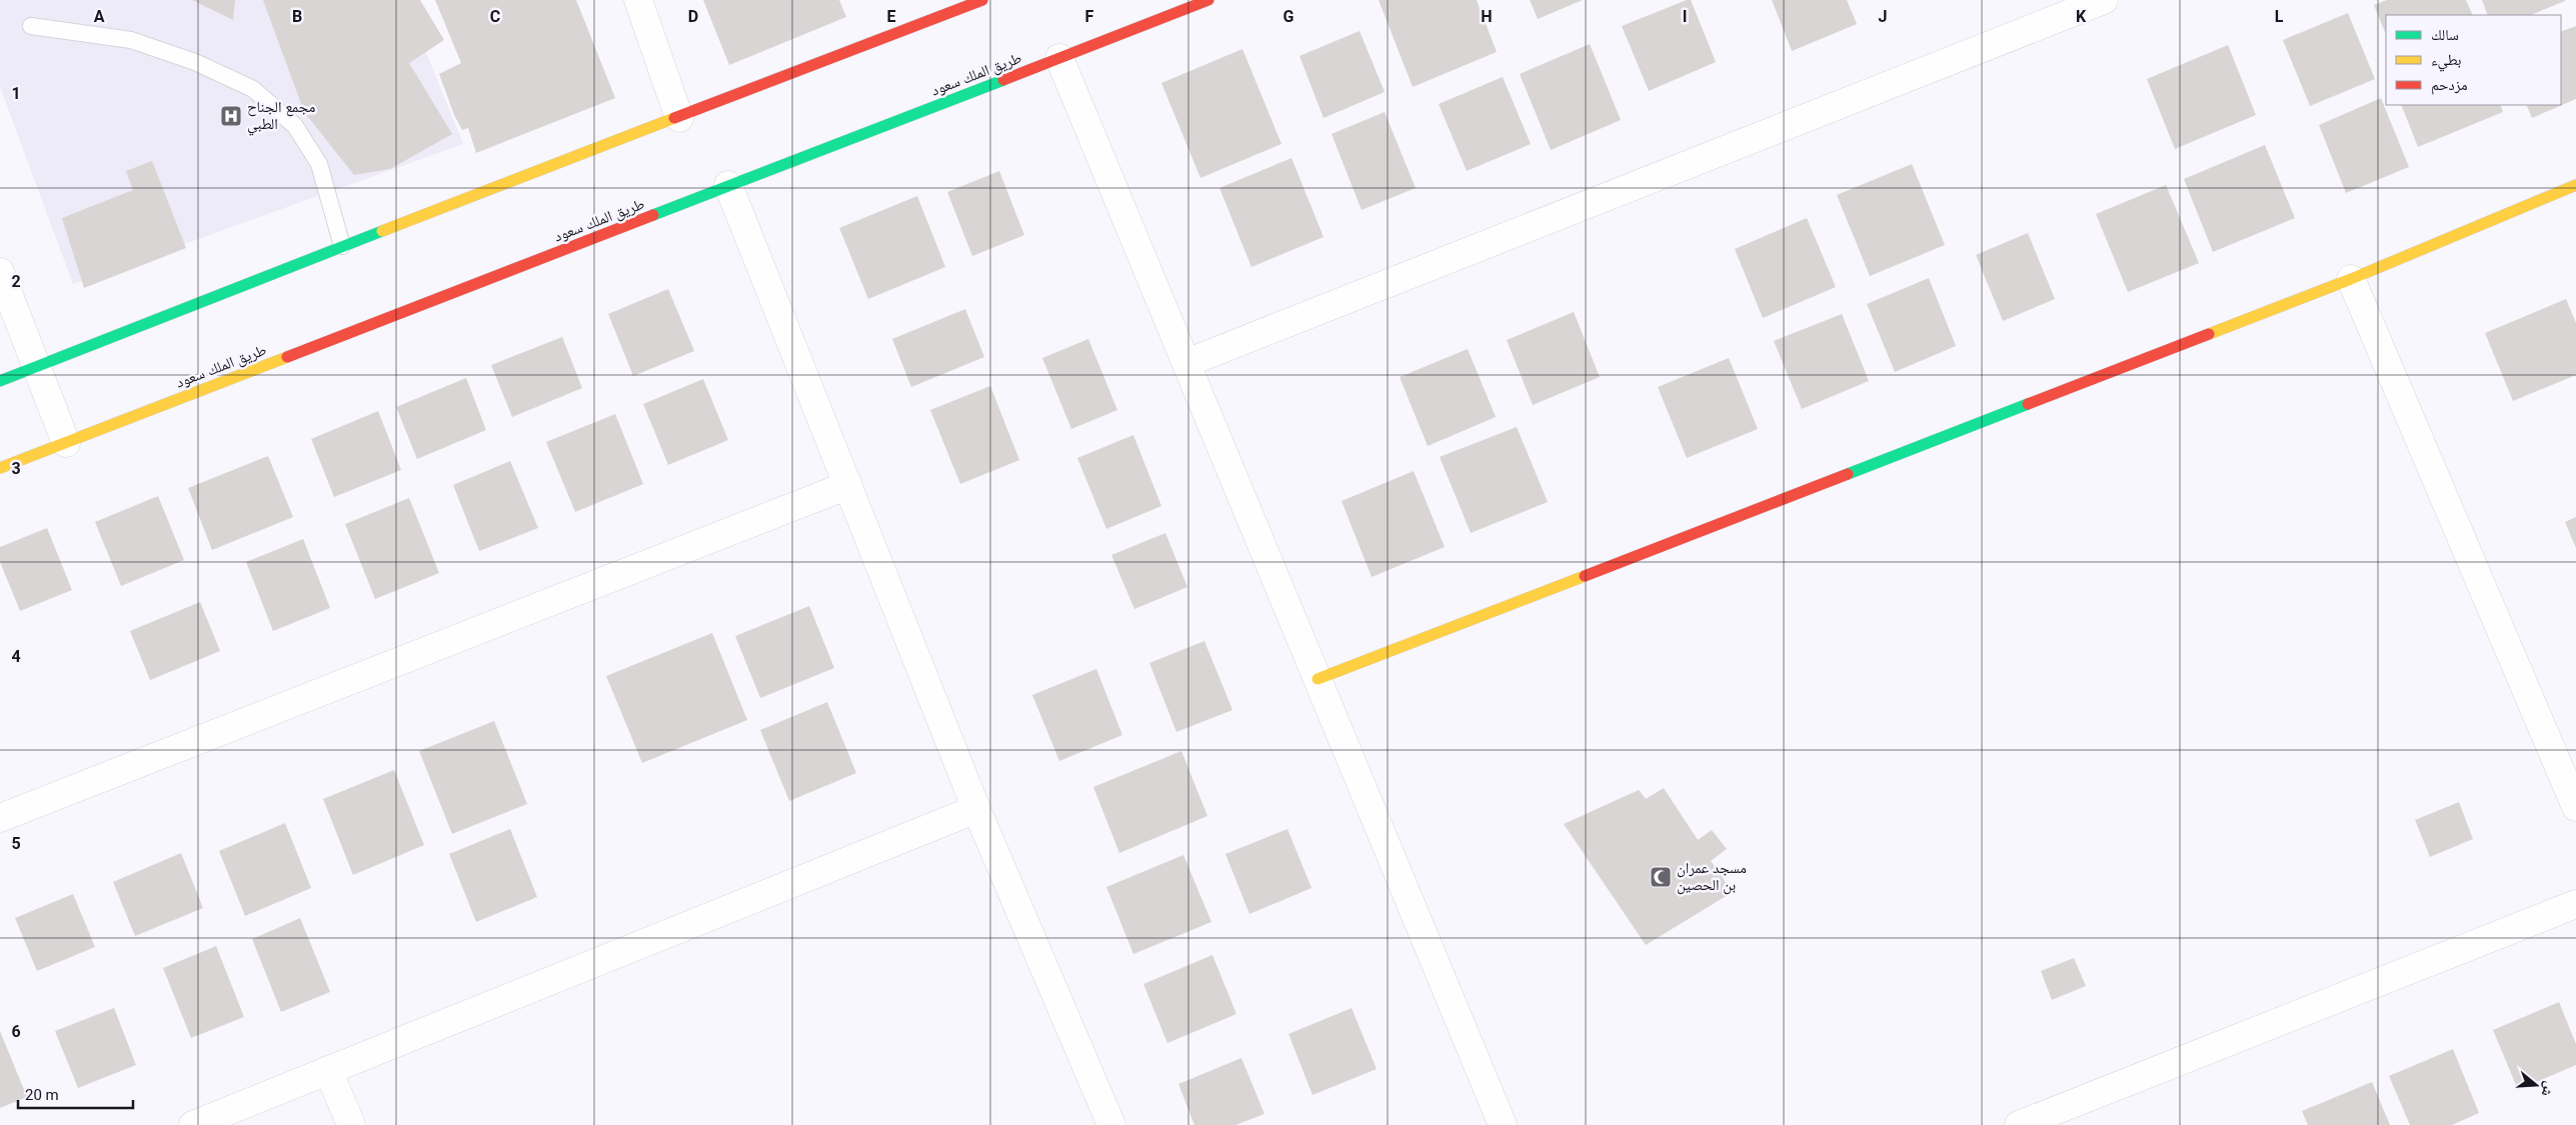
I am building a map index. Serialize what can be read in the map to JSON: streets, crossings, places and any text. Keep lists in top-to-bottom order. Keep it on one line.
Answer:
{"streets":{"street":["طريق الملك سعود"]},"places":{"hospital":["مجمع الجناح الطبي"],"mosque":["مسجد عمران بن الحصين"]},"legend":["سالك","بطيء","مزدحم"],"scale_bar":"20 m","north":"right","grid":{"columns":["A","B","C","D","E","F","G","H","I","J","K","L"],"rows":["1","2","3","4","5","6"]}}
